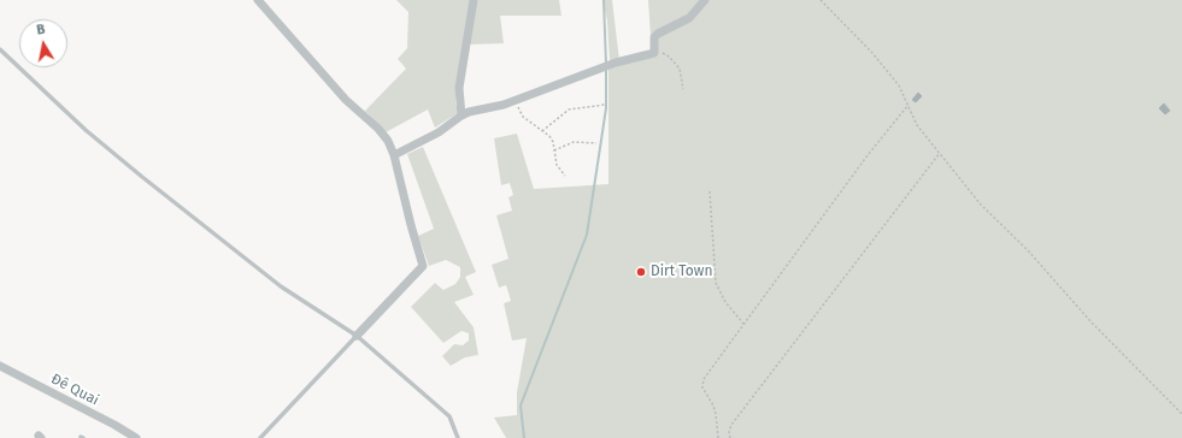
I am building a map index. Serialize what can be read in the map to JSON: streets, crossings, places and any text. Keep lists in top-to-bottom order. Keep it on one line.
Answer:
{"streets":{"street":["Đê Quai"]},"places":["Dirt Town"],"north":"top"}
